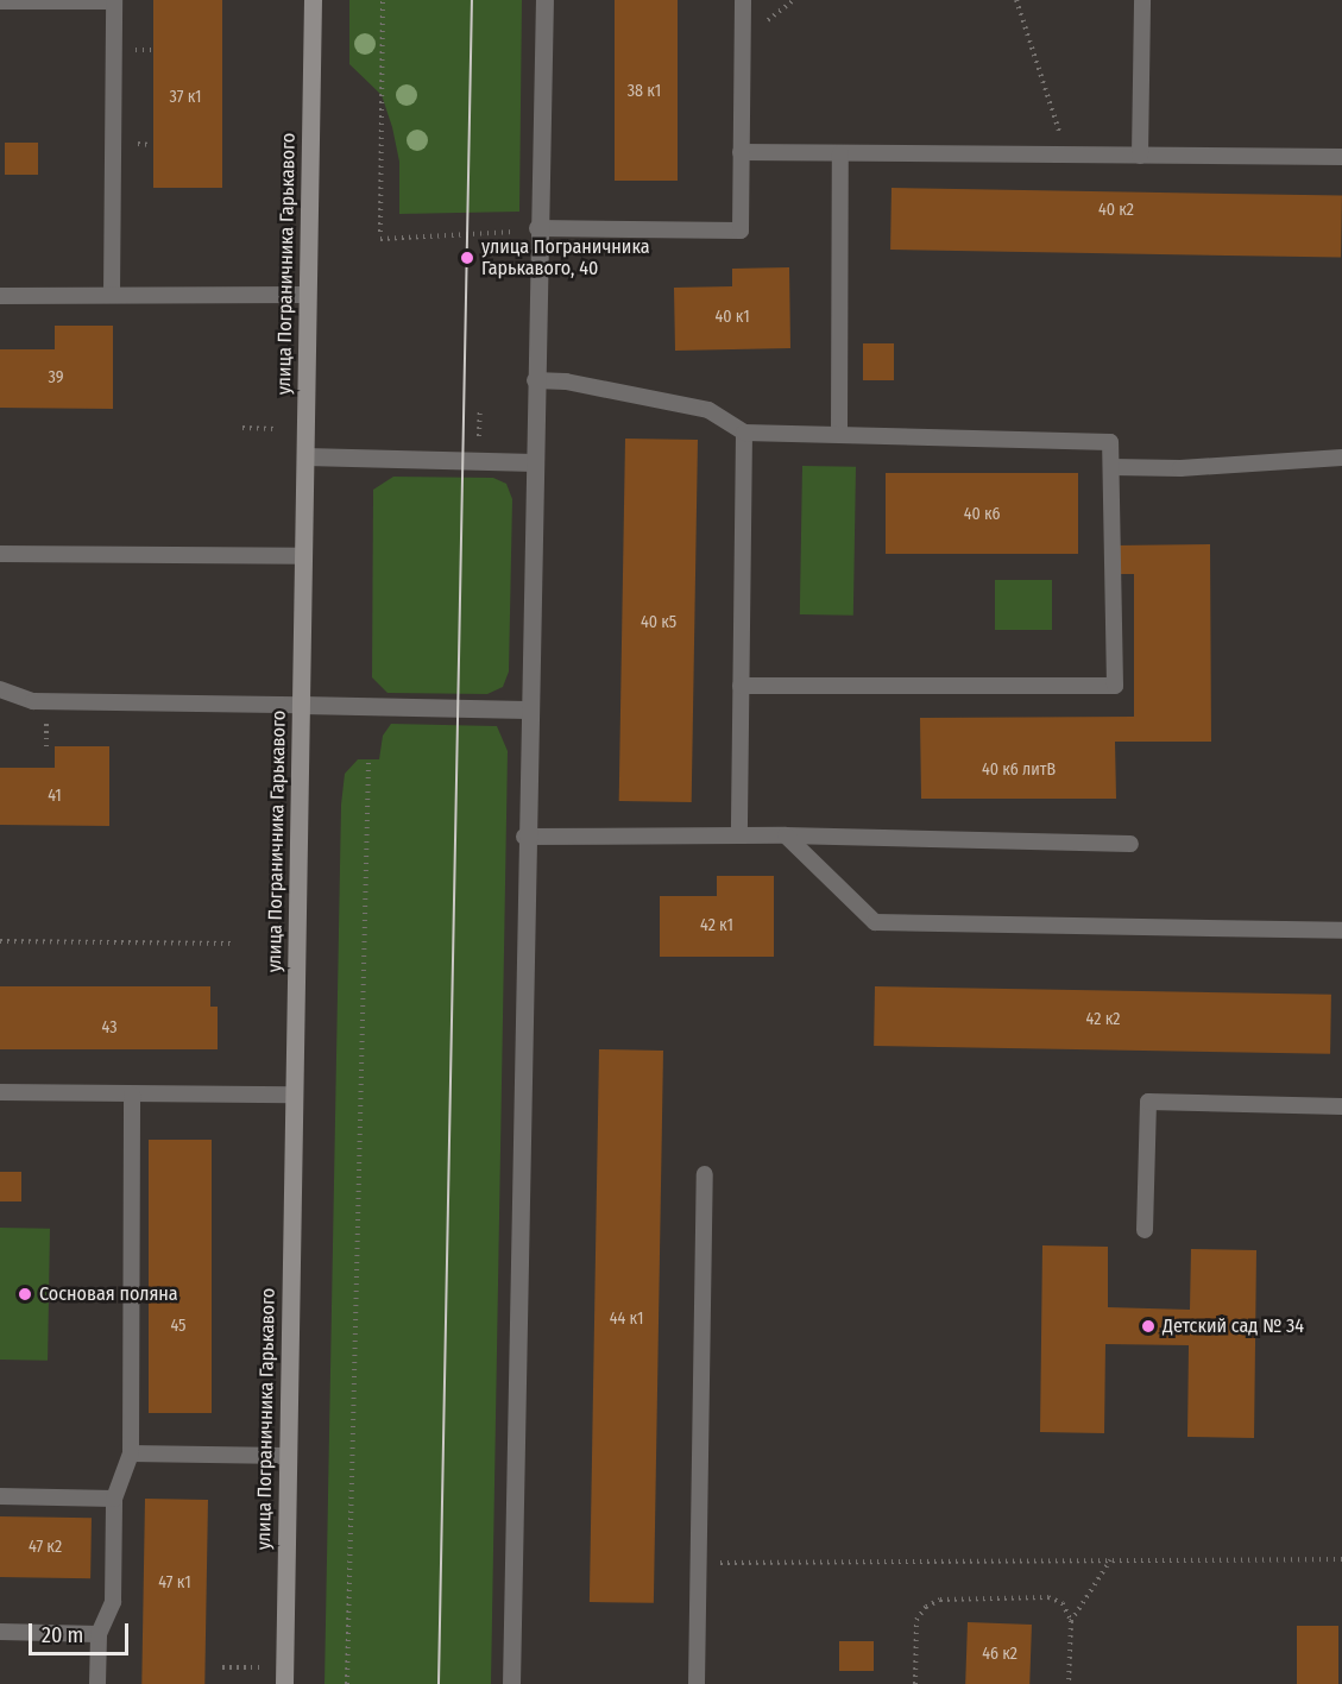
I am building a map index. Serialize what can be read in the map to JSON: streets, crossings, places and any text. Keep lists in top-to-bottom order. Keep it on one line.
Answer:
{"streets":{"street":["улица Пограничника Гарькавого"]},"places":["улица Пограничника Гарькавого, 40","Сосновая поляна","Детский сад № 34"],"house_numbers":["38 к1","37 к1","40 к2","40 к1","39","40 к6","40 к5","40 к6 литВ","41","42 к1","42 к2","43","44 к1","45","47 к2","47 к1","46 к2"],"scale_bar":"20 m"}
